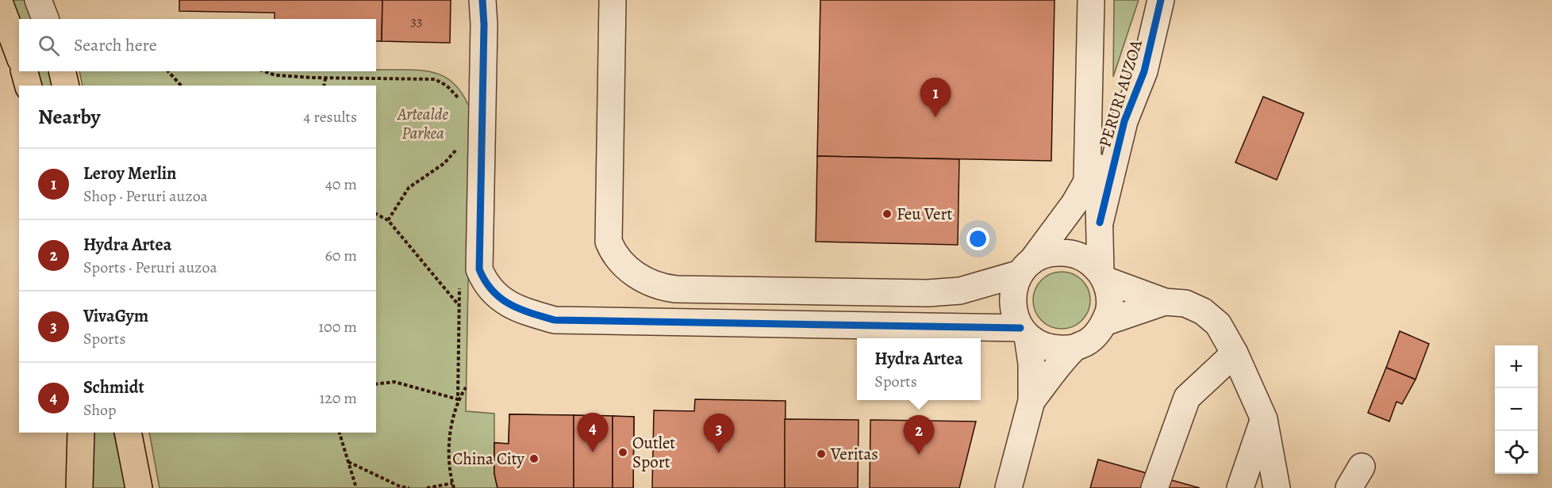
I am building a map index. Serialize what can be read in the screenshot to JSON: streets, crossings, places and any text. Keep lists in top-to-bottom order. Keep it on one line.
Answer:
{"streets":{"street":["PERURI AUZOA"]},"parks":["Artealde Parkea"],"places":["Feu Vert","Outlet Sport","Veritas","China City"],"house_numbers":["33"],"page":{"search":"Search here","pins":["1","4","3","2"],"heading":["Nearby","4 results"],"list":[{"mark":"1","name":"Leroy Merlin","note":"Shop · Peruri auzoa","value":"40 m"},{"mark":"2","name":"Hydra Artea","note":"Sports · Peruri auzoa","value":"60 m"},{"mark":"3","name":"VivaGym","note":"Sports","value":"100 m"},{"mark":"4","name":"Schmidt","note":"Shop","value":"120 m"}],"popup":["Hydra Artea","Sports"],"map_buttons":["+","−"]}}
